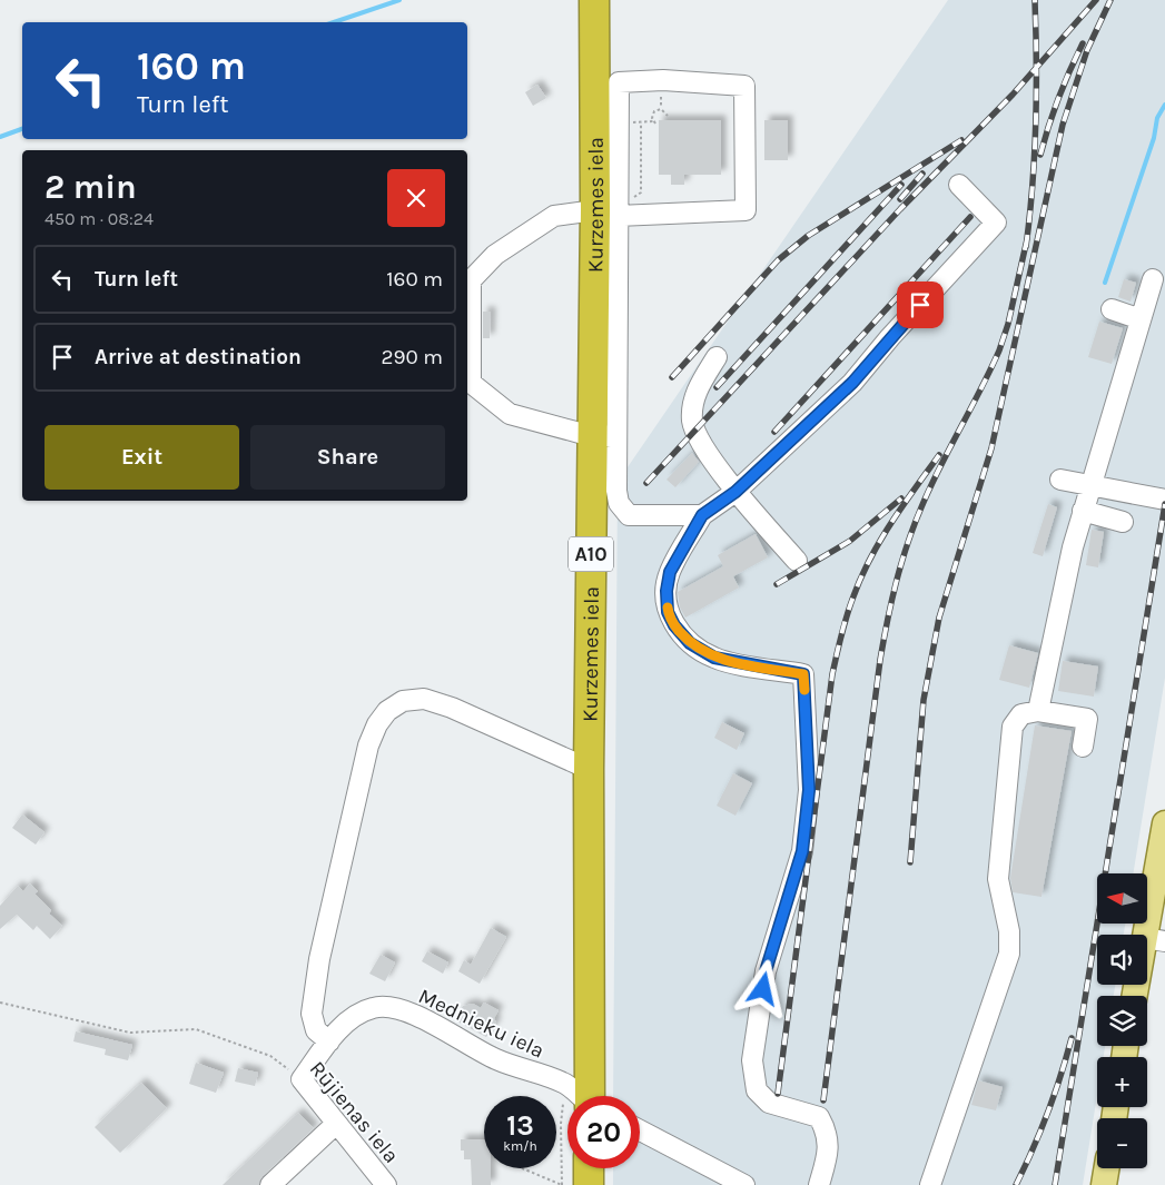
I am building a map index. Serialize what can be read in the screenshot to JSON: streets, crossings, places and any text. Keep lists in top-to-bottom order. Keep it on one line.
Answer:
{"streets":{"highway":["Kurzemes iela","A10"],"street":["Mednieku iela","Rūjienas iela"]},"crossings":[["Mednieku iela","Rūjienas iela"]],"north":"left","page":{"turn":["160 m","Turn left"],"heading":["2 min","450 m · 08:24"],"list":[{"name":"Turn left","value":"160 m"},{"name":"Arrive at destination","value":"290 m"}],"buttons":["Exit","Share"],"map_buttons":["+","−"],"speed":"13 km/h","limit":"20"}}
